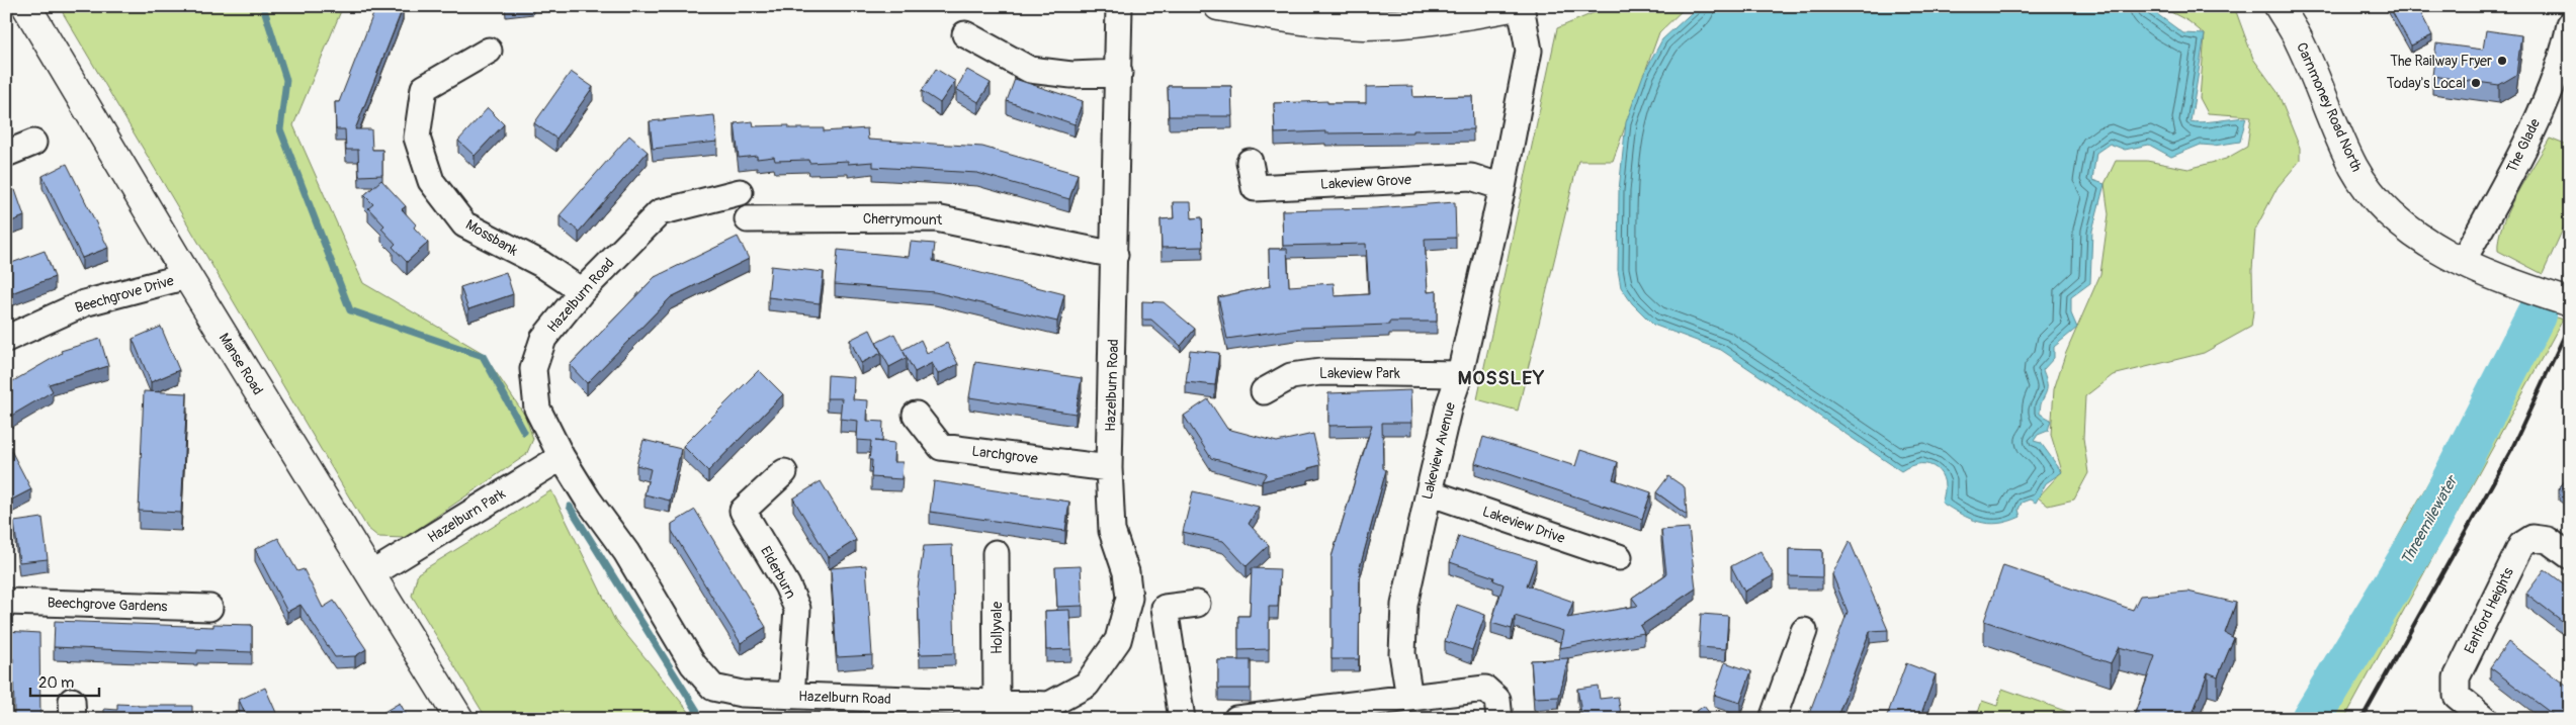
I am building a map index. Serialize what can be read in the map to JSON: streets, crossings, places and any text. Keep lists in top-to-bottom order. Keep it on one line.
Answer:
{"streets":{"main road":["Carnmoney Road North","Manse Road"],"street":["The Glade","Lakeview Grove","Cherrymount","Mossbank","Beechgrove Drive","Hazelburn Road","Lakeview Park","Lakeview Avenue","Larchgrove","Hazelburn Park","Lakeview Drive","Elderburn","Beechgrove Gardens","Earlford Heights","Hollyvale"]},"crossings":[["Carnmoney Road North","The Glade"],["Lakeview Grove","Lakeview Avenue"],["Cherrymount","Hazelburn Road"],["Mossbank","Hazelburn Road"],["Beechgrove Drive","Manse Road"],["Hazelburn Road","Larchgrove"],["Hazelburn Road","Hazelburn Park"],["Hazelburn Road","Elderburn"],["Hazelburn Road","Hollyvale"],["Manse Road","Hazelburn Park"],["Lakeview Park","Lakeview Avenue"],["Lakeview Avenue","Lakeview Drive"]],"districts":["MOSSLEY"],"water":["Threemilewater"],"places":["The Railway Fryer","Today's Local"],"scale_bar":"20 m"}
